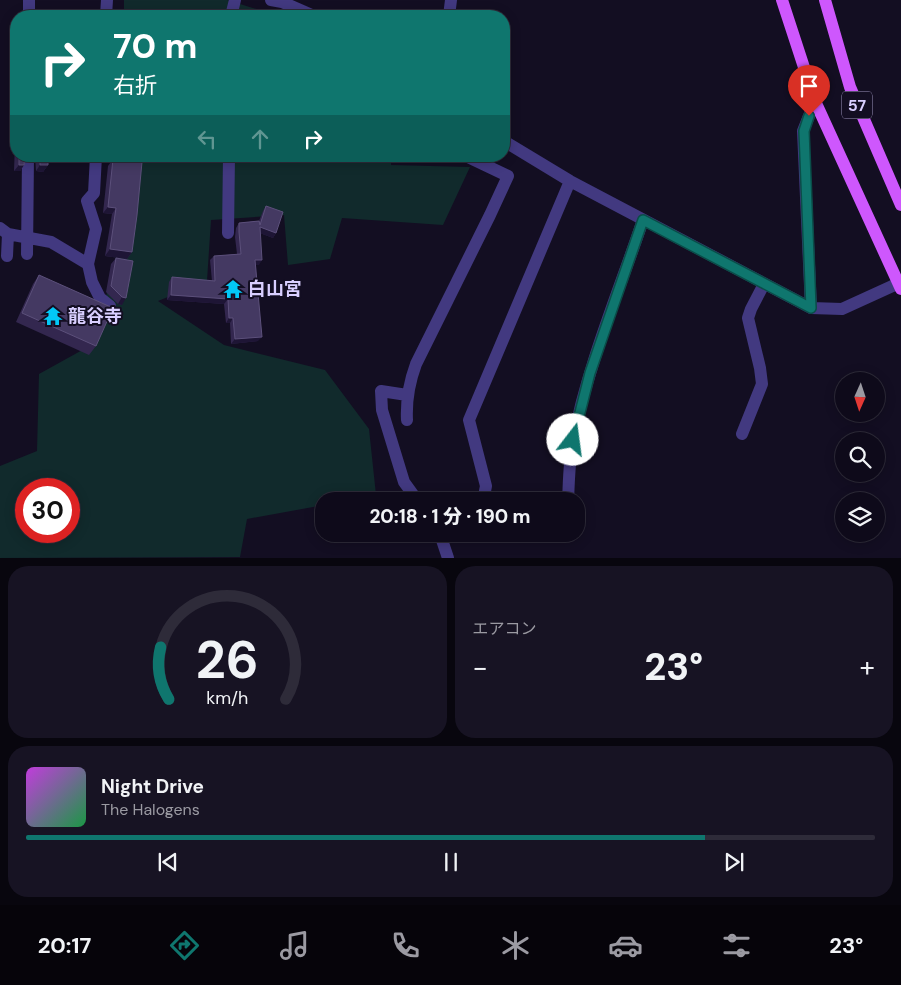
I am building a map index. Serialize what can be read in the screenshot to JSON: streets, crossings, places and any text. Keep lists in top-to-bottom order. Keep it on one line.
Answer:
{"streets":{"main road":["57"]},"places":{"temple":["白山宮","龍谷寺"]},"north":"bottom","page":{"turn":["70 m","右折"],"limit":"30","trip":"20:18 · 1 分 · 190 m","tile":"エアコン","heat":["−","23°","+"],"song":["Night Drive","The Halogens"],"tabs":["20:17","23°"],"gauge":["26","km/h"]}}
